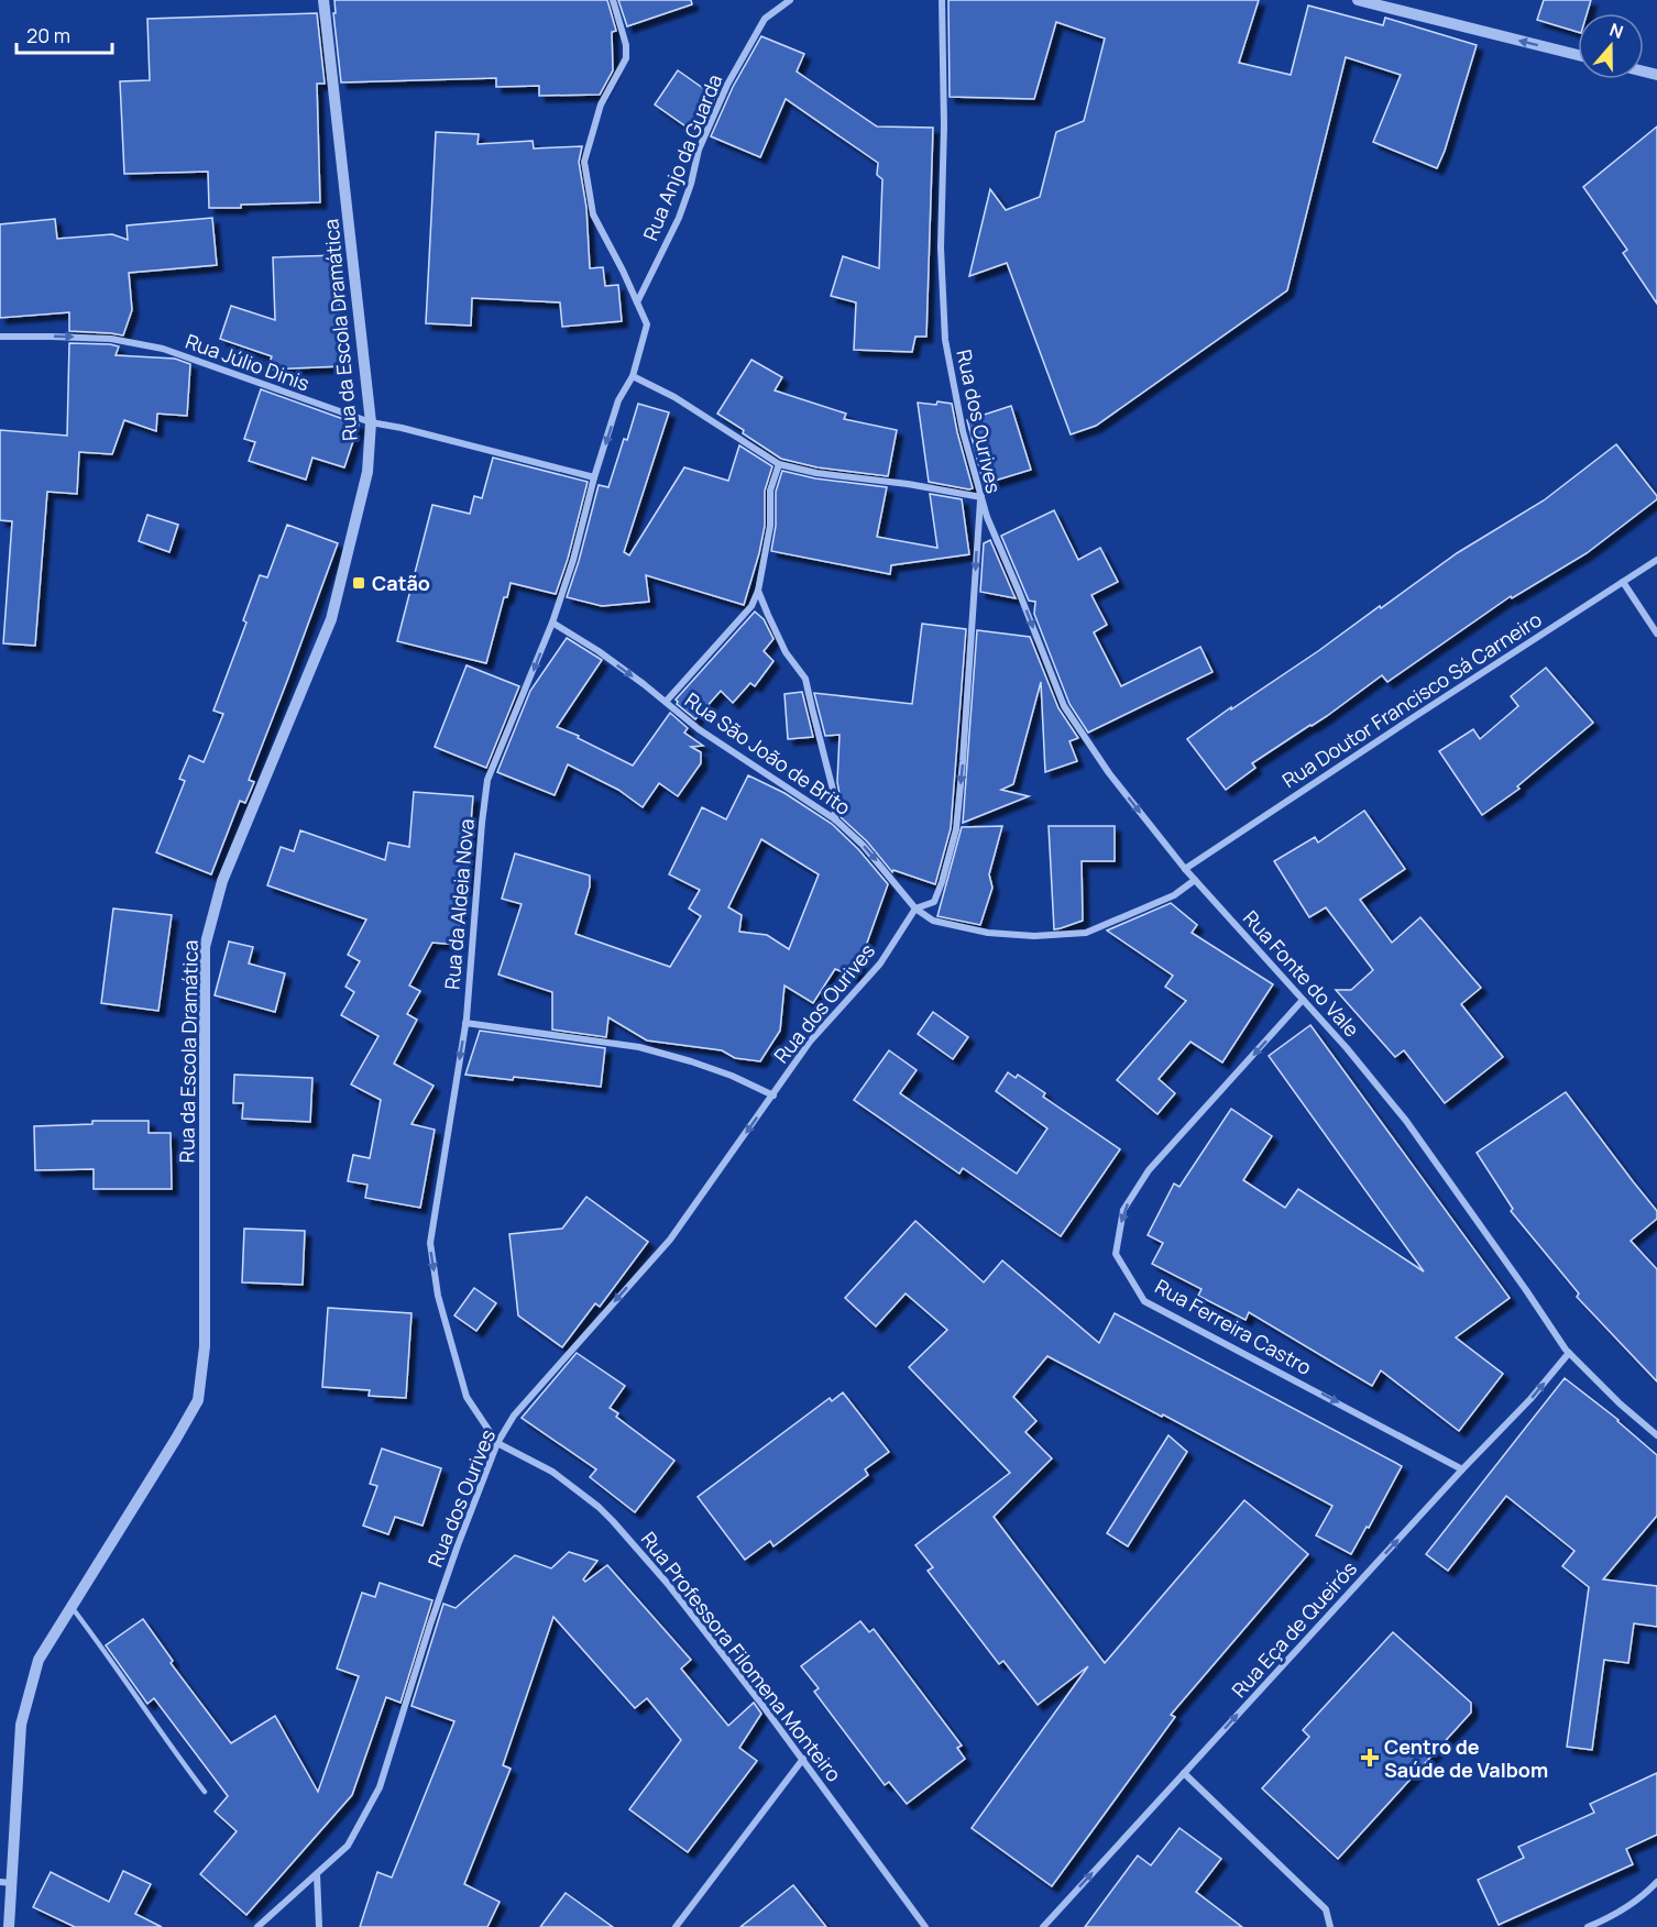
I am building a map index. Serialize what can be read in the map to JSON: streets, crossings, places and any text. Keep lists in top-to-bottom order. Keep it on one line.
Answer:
{"streets":{"street":["Rua Anjo da Guarda","Rua da Escola Dramática","Rua Júlio Dinis","Rua dos Ourives","Rua Doutor Francisco Sá Carneiro","Rua São João de Brito","Rua da Aldeia Nova","Rua Fonte do Vale","Rua Ferreira Castro","Rua Eça de Queirós","Rua Professora Filomena Monteiro"]},"crossings":[["Rua Anjo da Guarda","Rua da Aldeia Nova"],["Rua da Escola Dramática","Rua Júlio Dinis"],["Rua Júlio Dinis","Rua da Aldeia Nova"],["Rua dos Ourives","Rua São João de Brito"],["Rua dos Ourives","Rua da Aldeia Nova"],["Rua dos Ourives","Rua Fonte do Vale"],["Rua dos Ourives","Rua Professora Filomena Monteiro"],["Rua Doutor Francisco Sá Carneiro","Rua Fonte do Vale"],["Rua São João de Brito","Rua da Aldeia Nova"],["Rua da Aldeia Nova","Rua Professora Filomena Monteiro"],["Rua Fonte do Vale","Rua Ferreira Castro"],["Rua Fonte do Vale","Rua Eça de Queirós"],["Rua Ferreira Castro","Rua Eça de Queirós"]],"one_way":["Rua Júlio Dinis","Rua dos Ourives","Rua São João de Brito","Rua da Aldeia Nova","Rua Fonte do Vale","Rua Eça de Queirós"],"places":{"transit":["Catão"],"health":["Centro de Saúde de Valbom"]},"scale_bar":"20 m","north":"top"}
